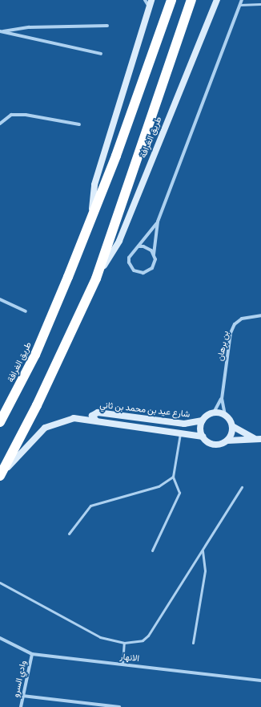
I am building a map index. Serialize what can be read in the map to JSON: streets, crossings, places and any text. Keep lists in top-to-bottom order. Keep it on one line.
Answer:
{"streets":{"highway":["طريق الغرافة"],"main road":["شارع عيد بن محمد بن ثاني"],"street":["بن برهان","الانهار","وادي السرو"]},"crossings":[["طريق الغرافة","شارع عيد بن محمد بن ثاني"],["بن برهان","شارع عيد بن محمد بن ثاني"],["الانهار","وادي السرو"]]}
